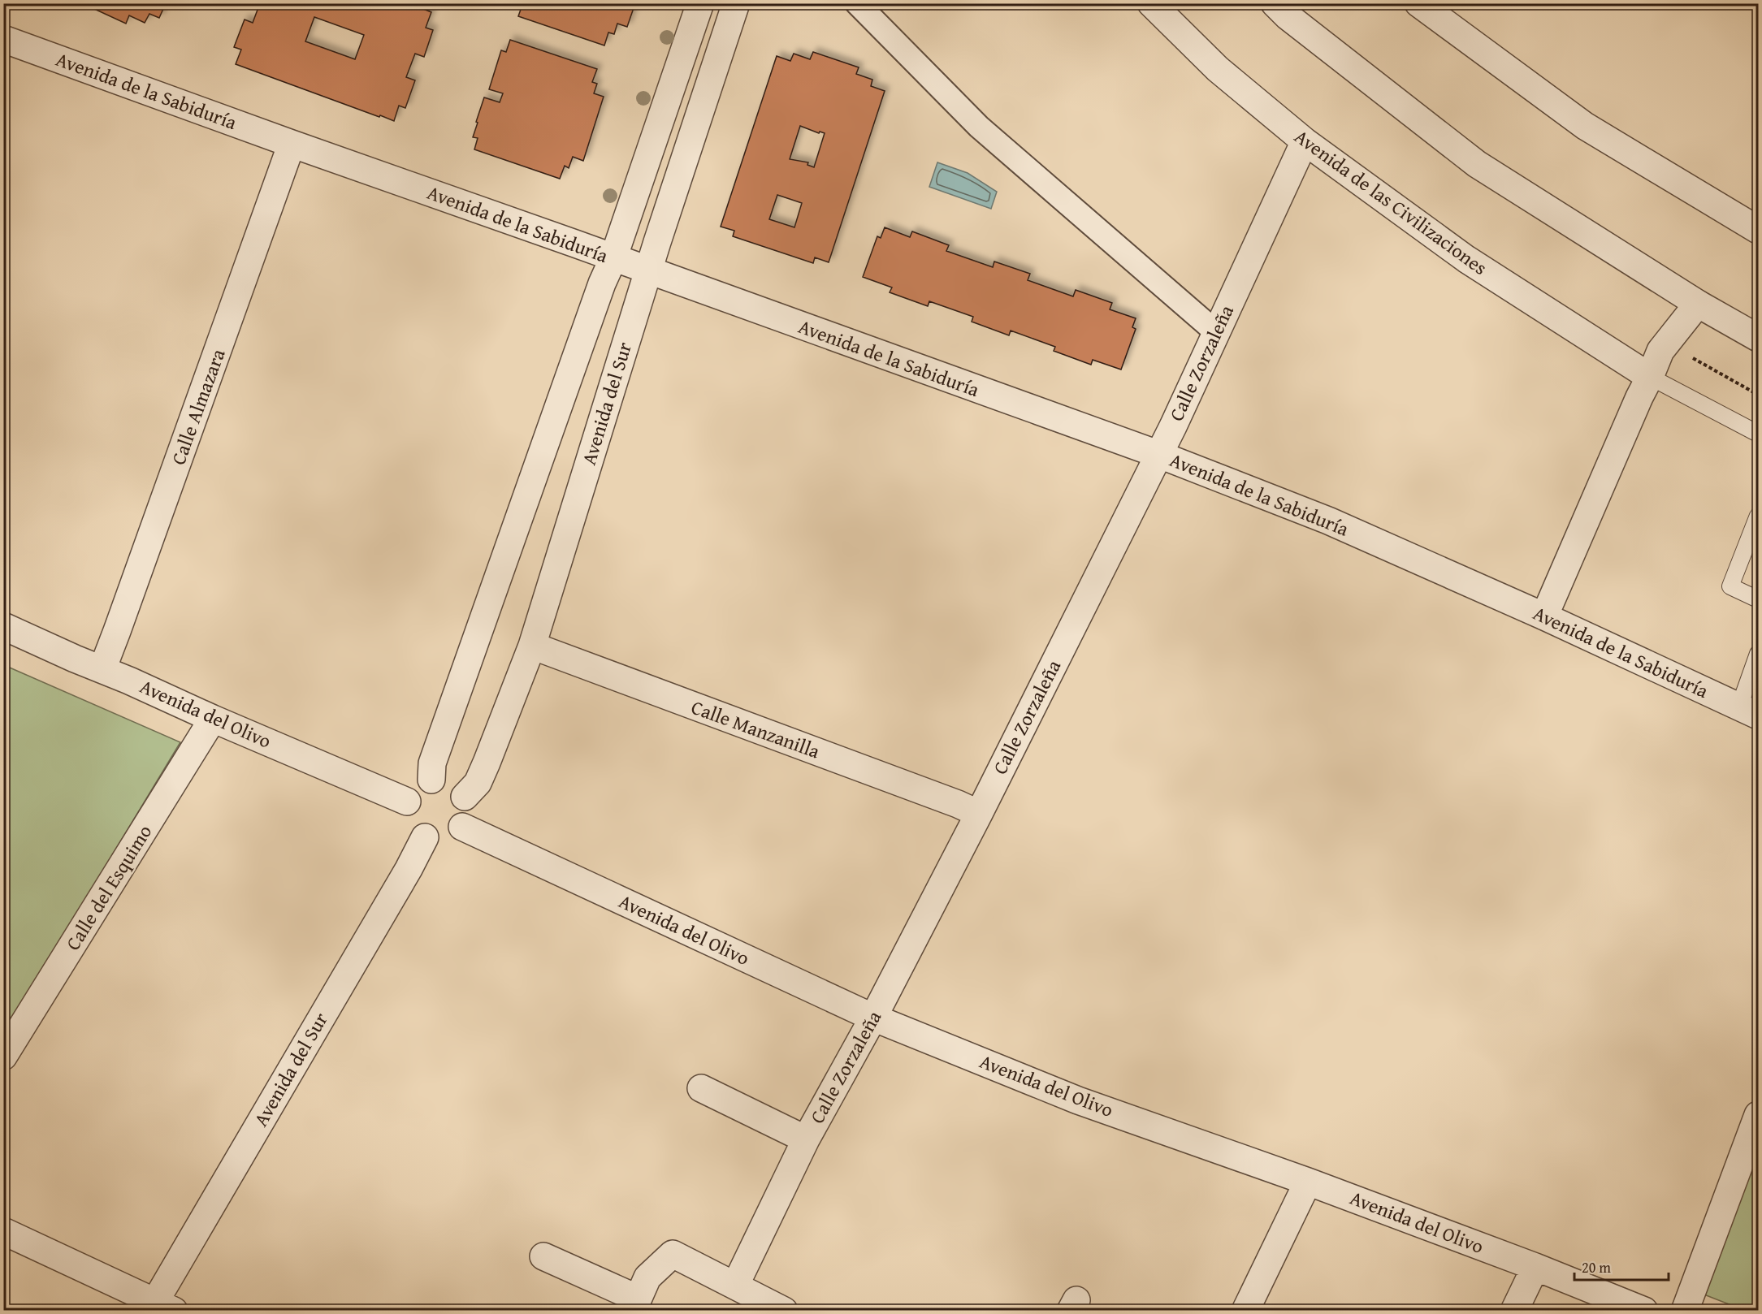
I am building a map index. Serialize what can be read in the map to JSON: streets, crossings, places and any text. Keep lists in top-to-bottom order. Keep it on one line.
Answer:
{"streets":{"street":["Avenida de la Sabiduría","Avenida de las Civilizaciones","Calle Zorzaleña","Avenida del Sur","Calle Almazara","Avenida del Olivo","Calle Manzanilla","Calle del Esquimo"]},"crossings":[["Avenida de la Sabiduría","Calle Zorzaleña"],["Avenida de la Sabiduría","Avenida del Sur"],["Avenida de la Sabiduría","Calle Almazara"],["Avenida de las Civilizaciones","Calle Zorzaleña"],["Calle Zorzaleña","Avenida del Olivo"],["Calle Zorzaleña","Calle Manzanilla"],["Avenida del Sur","Avenida del Olivo"],["Avenida del Sur","Calle Manzanilla"],["Calle Almazara","Avenida del Olivo"],["Avenida del Olivo","Calle del Esquimo"]],"scale_bar":"20 m"}
